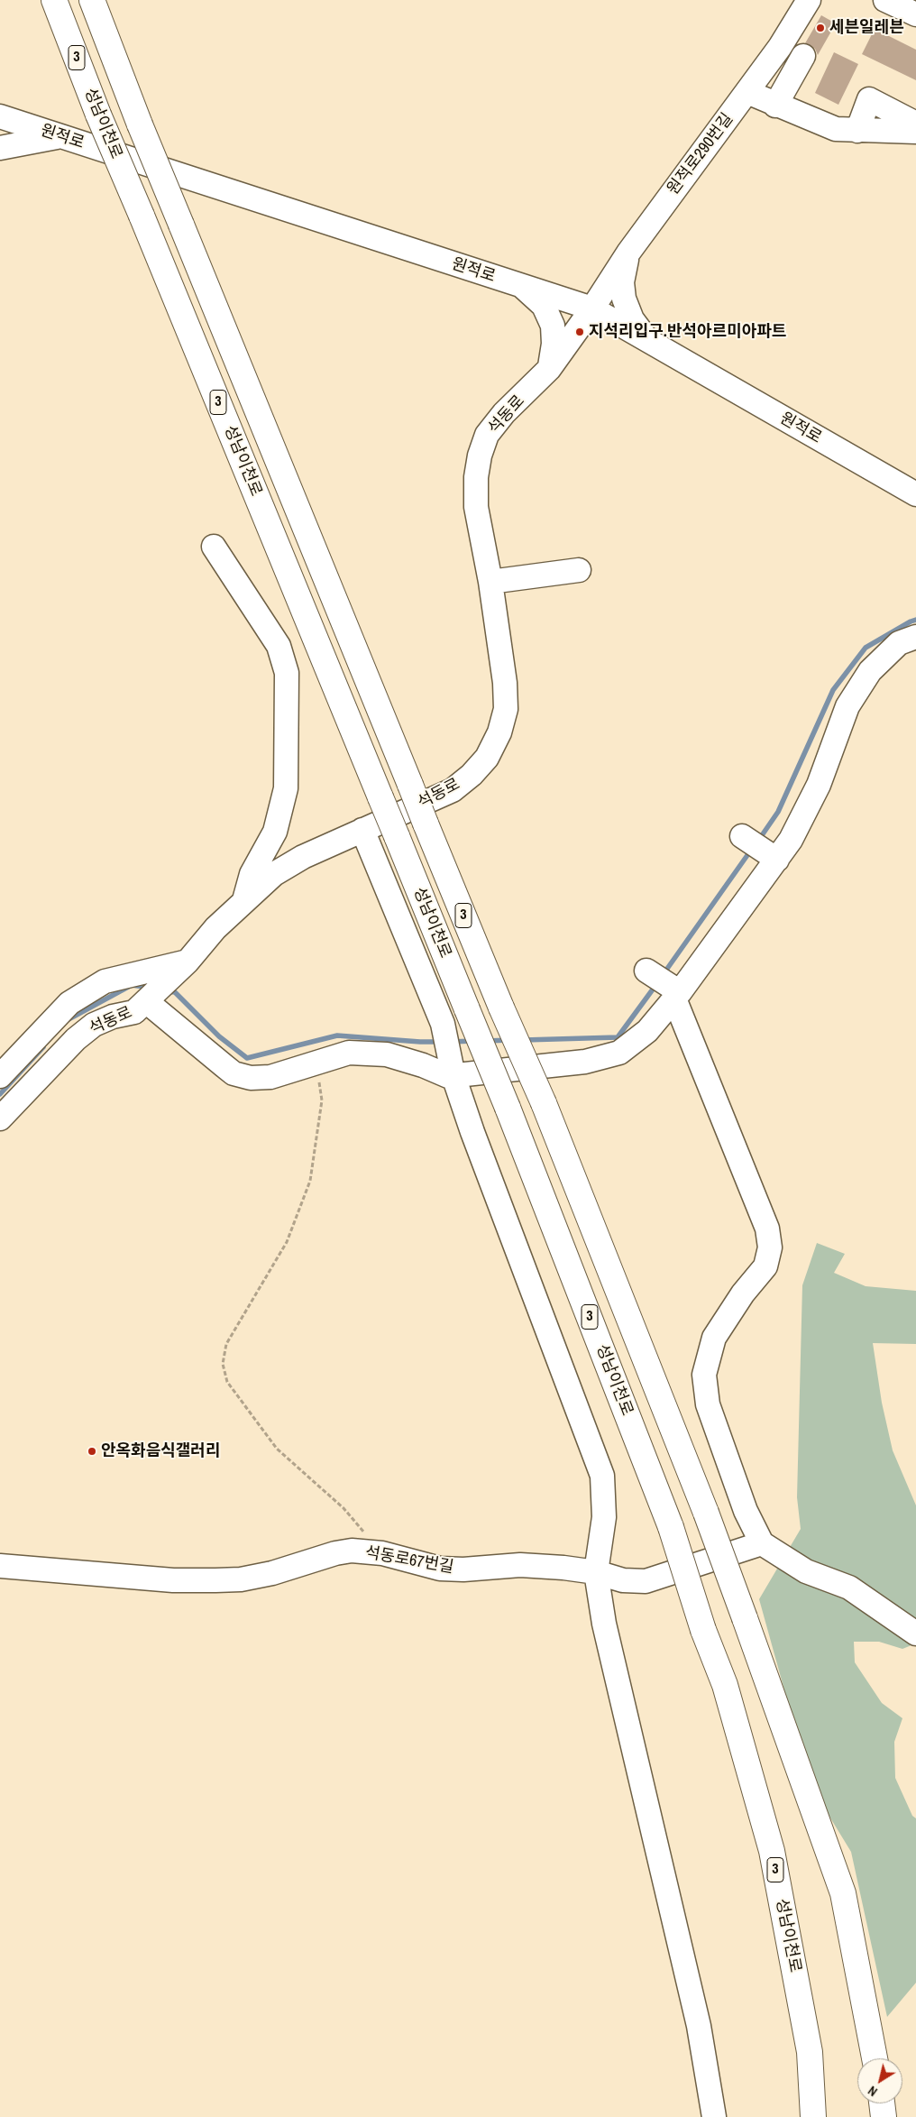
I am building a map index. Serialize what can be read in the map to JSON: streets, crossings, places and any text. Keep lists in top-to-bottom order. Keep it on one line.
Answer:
{"streets":{"highway":["3","성남이천로"],"street":["원적로","원적로290번길","석동로","석동로67번길"]},"crossings":[["원적로","원적로290번길"],["원적로","석동로"],["원적로290번길","석동로"]],"places":["세븐일레븐","지석리입구.반석아르미아파트","안옥화음식갤러리"],"north":"bottom left"}
